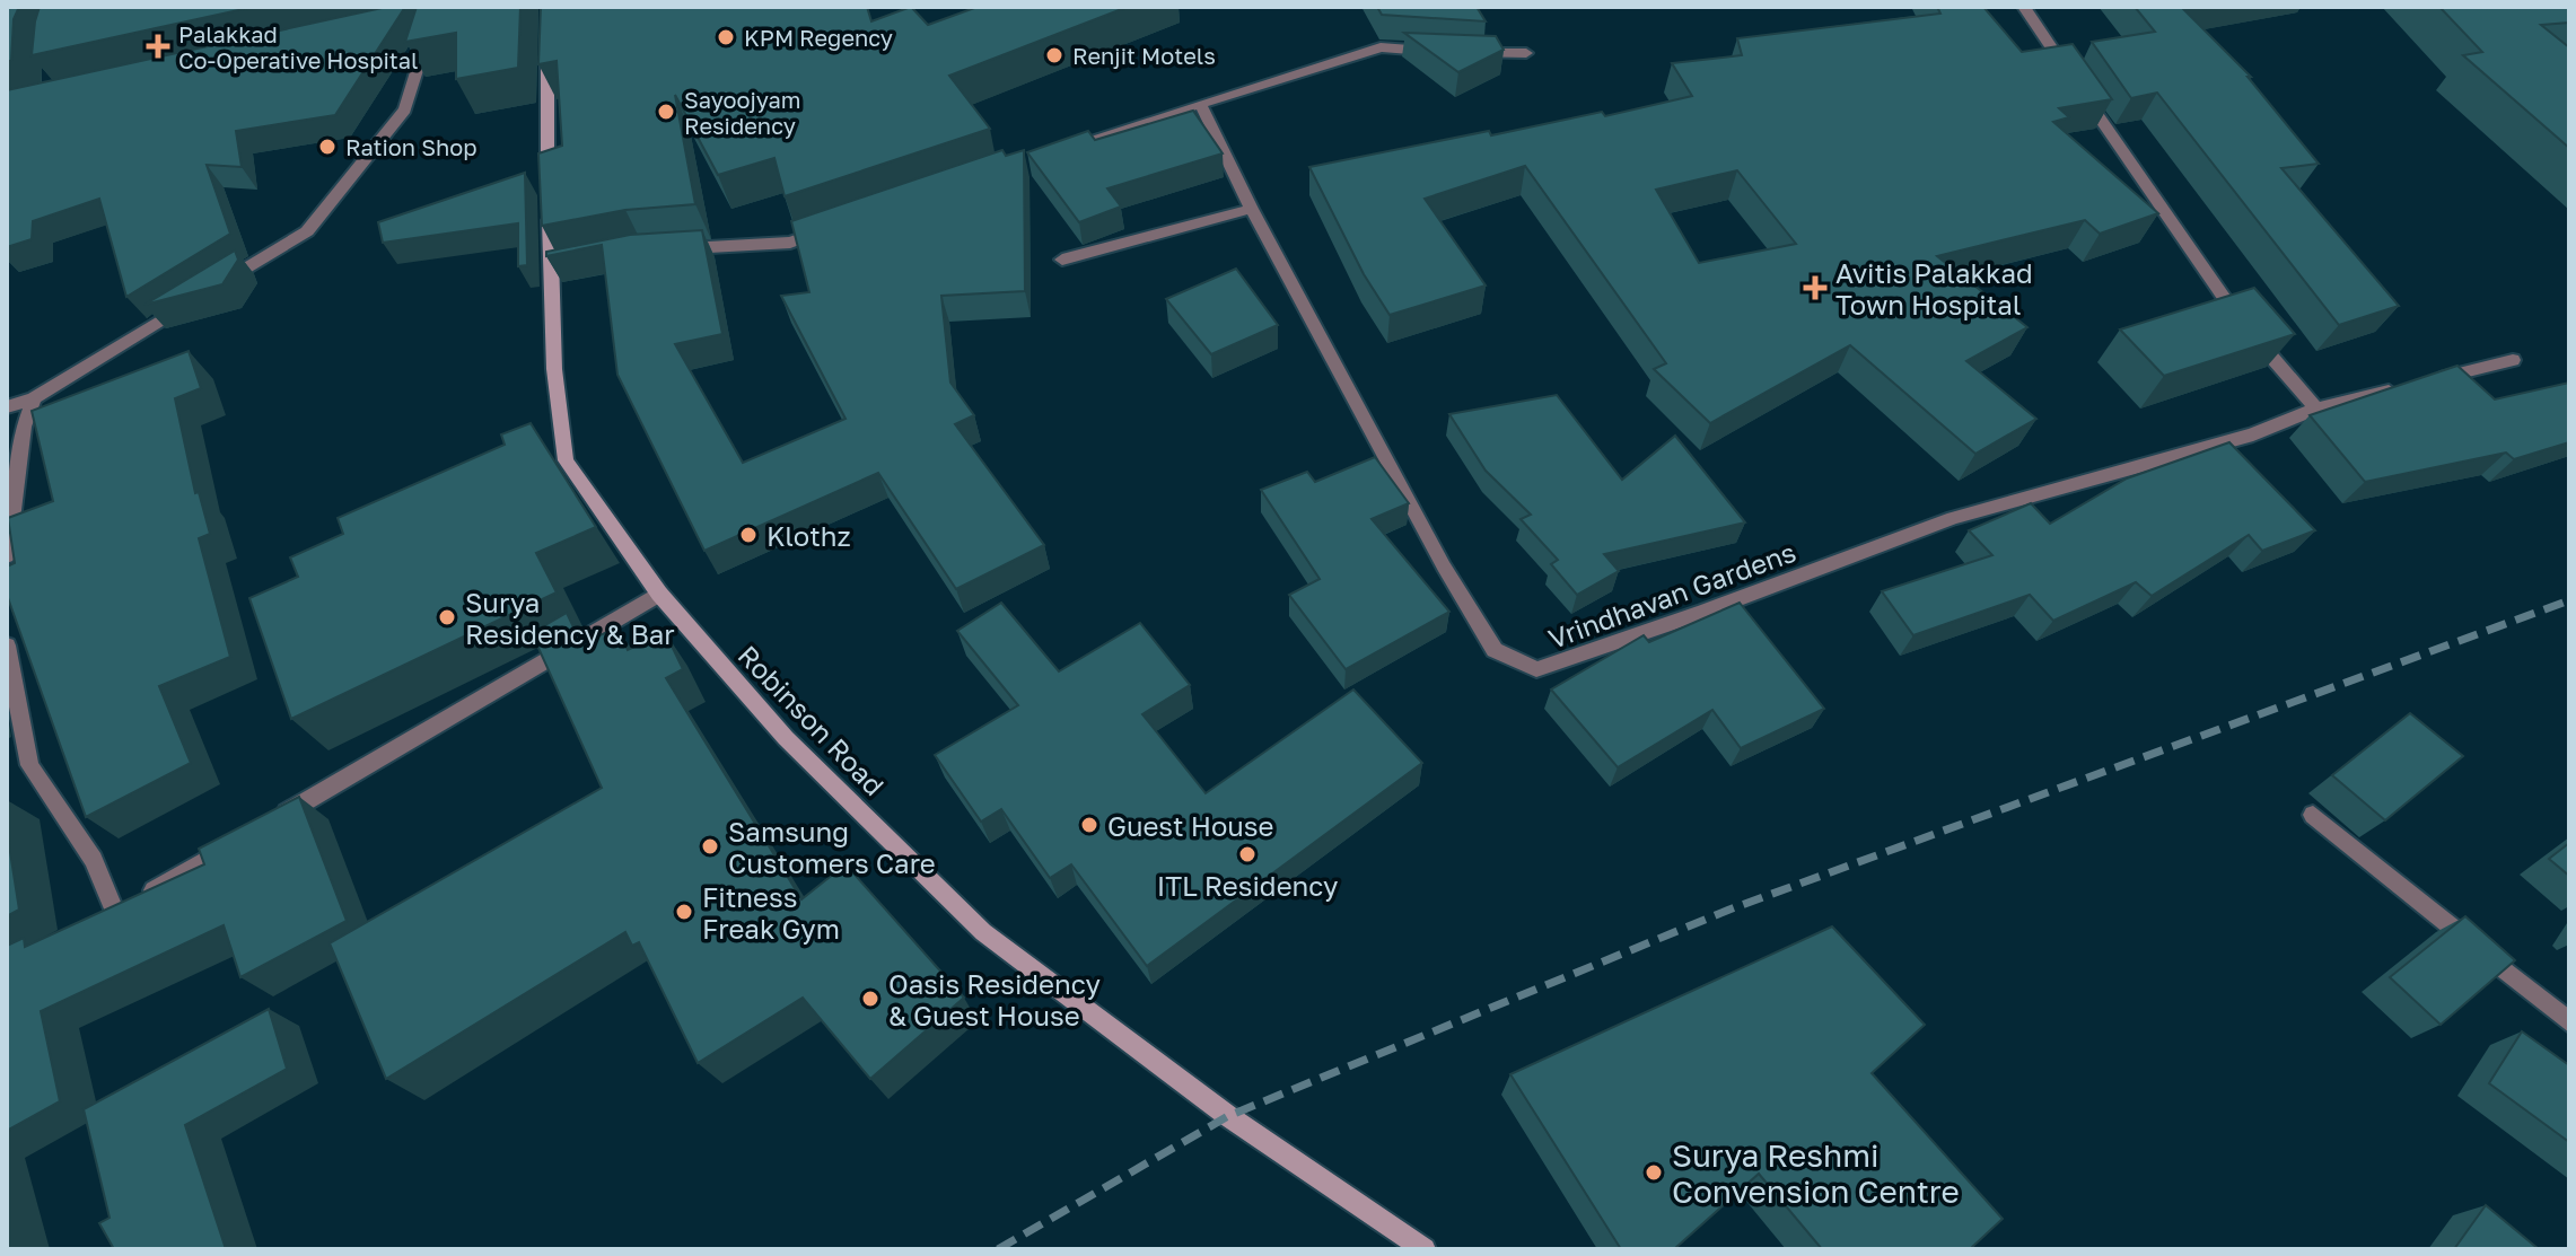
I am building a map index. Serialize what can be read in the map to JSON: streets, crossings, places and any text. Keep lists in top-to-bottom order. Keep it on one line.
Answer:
{"streets":{"street":["Vrindhavan Gardens","Robinson Road"]},"places":{"other":["KPM Regency","Renjit Motels","Sayoojyam Residency","Ration Shop","Klothz","Surya Residency & Bar","Guest House","Samsung Customers Care","ITL Residency","Fitness Freak Gym","Oasis Residency & Guest House","Surya Reshmi Convension Centre"],"health":["Palakkad Co-Operative Hospital","Avitis Palakkad Town Hospital"]}}
